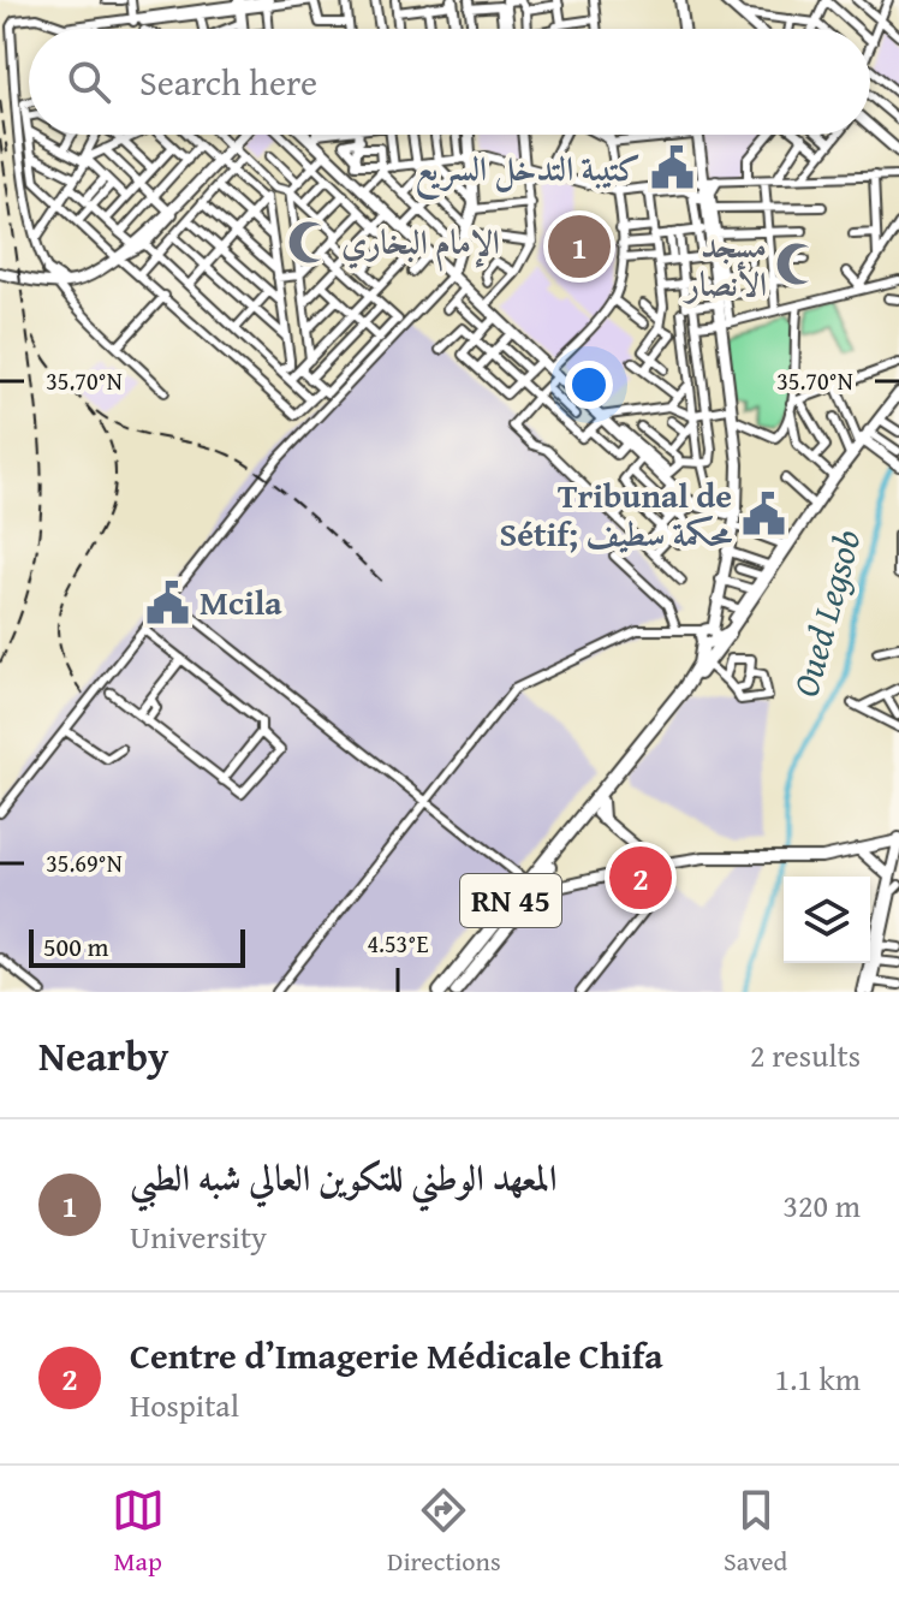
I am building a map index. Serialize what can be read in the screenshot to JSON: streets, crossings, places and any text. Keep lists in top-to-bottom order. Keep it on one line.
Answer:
{"streets":{"highway":["RN 45"]},"water":["Oued Legsob"],"places":{"public building":["كتيبة التدخل السريع","Tribunal de Sétif; محكمة سطيف","Mcila"],"mosque":["الإمام البخاري","مسجد الأنصار"]},"scale_bar":"500 m","page":{"search":"Search here","pins":["1","2"],"scale":"500 m","heading":["Nearby","2 results"],"list":[{"mark":"1","name":"المعهد الوطني للتكوين العالي شبه الطبي","note":"University","value":"320 m"},{"mark":"2","name":"Centre d’Imagerie Médicale Chifa","note":"Hospital","value":"1.1 km"}],"nav":["Map","Directions","Saved"]},"coordinates":["35.70°N","35.69°N","4.53°E"]}
